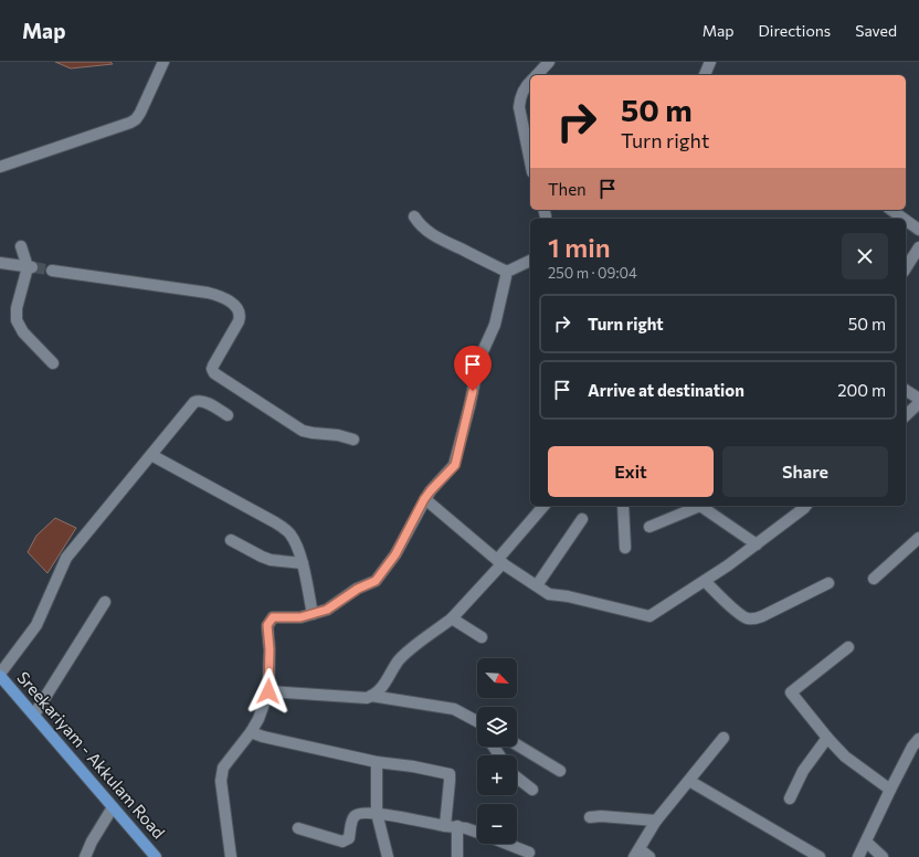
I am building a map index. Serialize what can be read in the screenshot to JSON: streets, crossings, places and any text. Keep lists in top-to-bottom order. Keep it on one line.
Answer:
{"streets":{"main road":["Sreekariyam - Akkulam Road"]},"north":"bottom right","page":{"header":"Map","nav":["Map","Directions","Saved"],"turn":["50 m","Turn right"],"then":"Then","heading":["1 min","250 m · 09:04"],"list":[{"name":"Turn right","value":"50 m"},{"name":"Arrive at destination","value":"200 m"}],"buttons":["Exit","Share"],"map_buttons":["+","−"]}}
